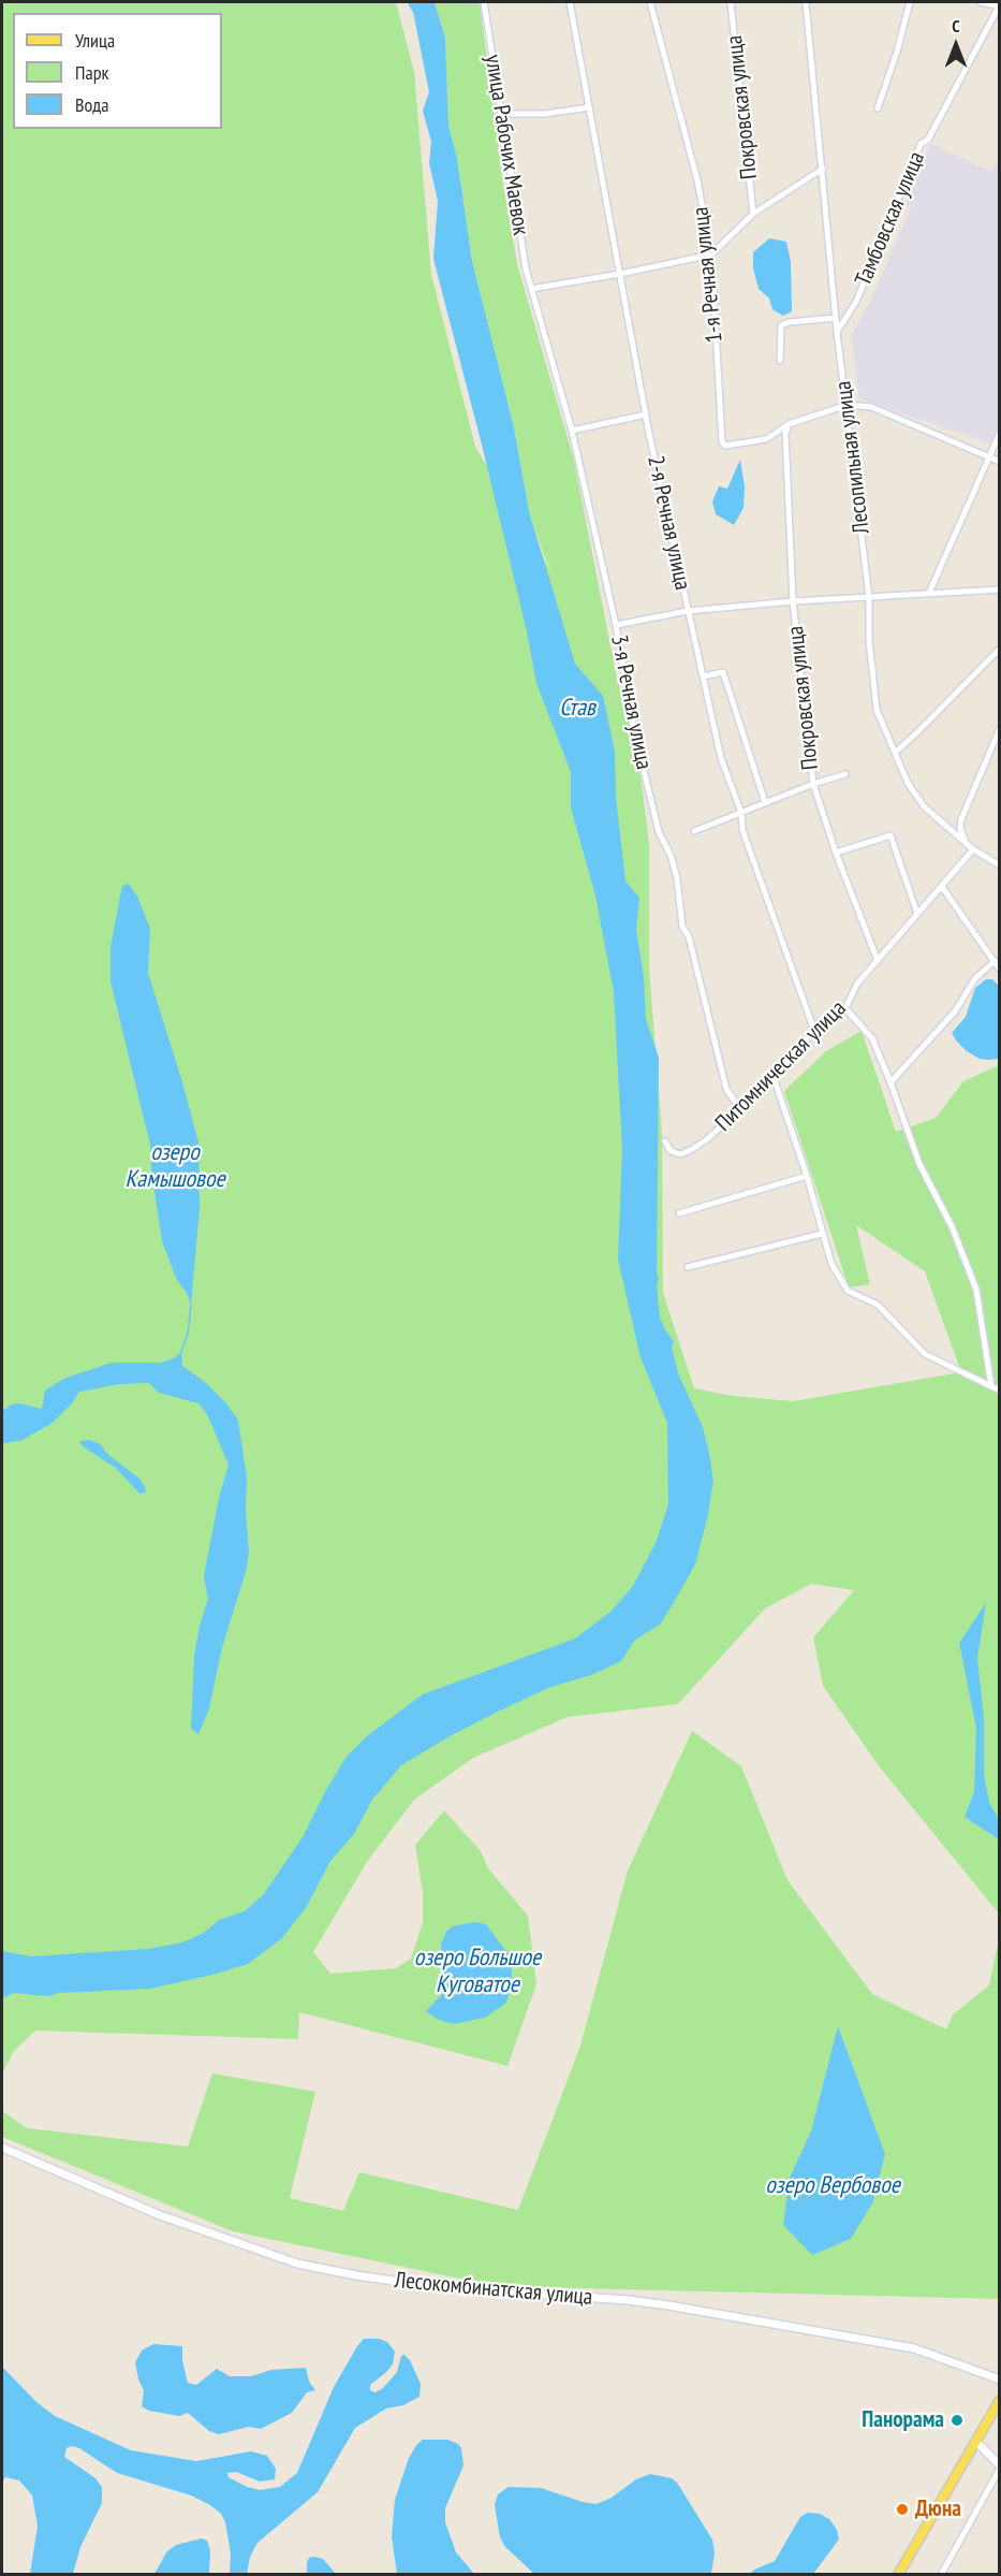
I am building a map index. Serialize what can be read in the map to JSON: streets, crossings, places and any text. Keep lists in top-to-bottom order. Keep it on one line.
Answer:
{"streets":{"street":["Покровская улица","улица Рабочих Маевок","Тамбовская улица","1-я Речная улица","Лесопильная улица","2-я Речная улица","3-я Речная улица","Питомническая улица","Лесокомбинатская улица"]},"crossings":[["Покровская улица","1-я Речная улица"],["Покровская улица","Питомническая улица"],["улица Рабочих Маевок","3-я Речная улица"],["Тамбовская улица","Лесопильная улица"],["Лесопильная улица","Питомническая улица"],["2-я Речная улица","Питомническая улица"],["3-я Речная улица","Питомническая улица"]],"water":["Став","озеро Камышовое","озеро Большое Куговатое","озеро Вербовое"],"places":["Панорама","Дюна"],"legend":["Улица","Парк","Вода"],"north":"top"}
